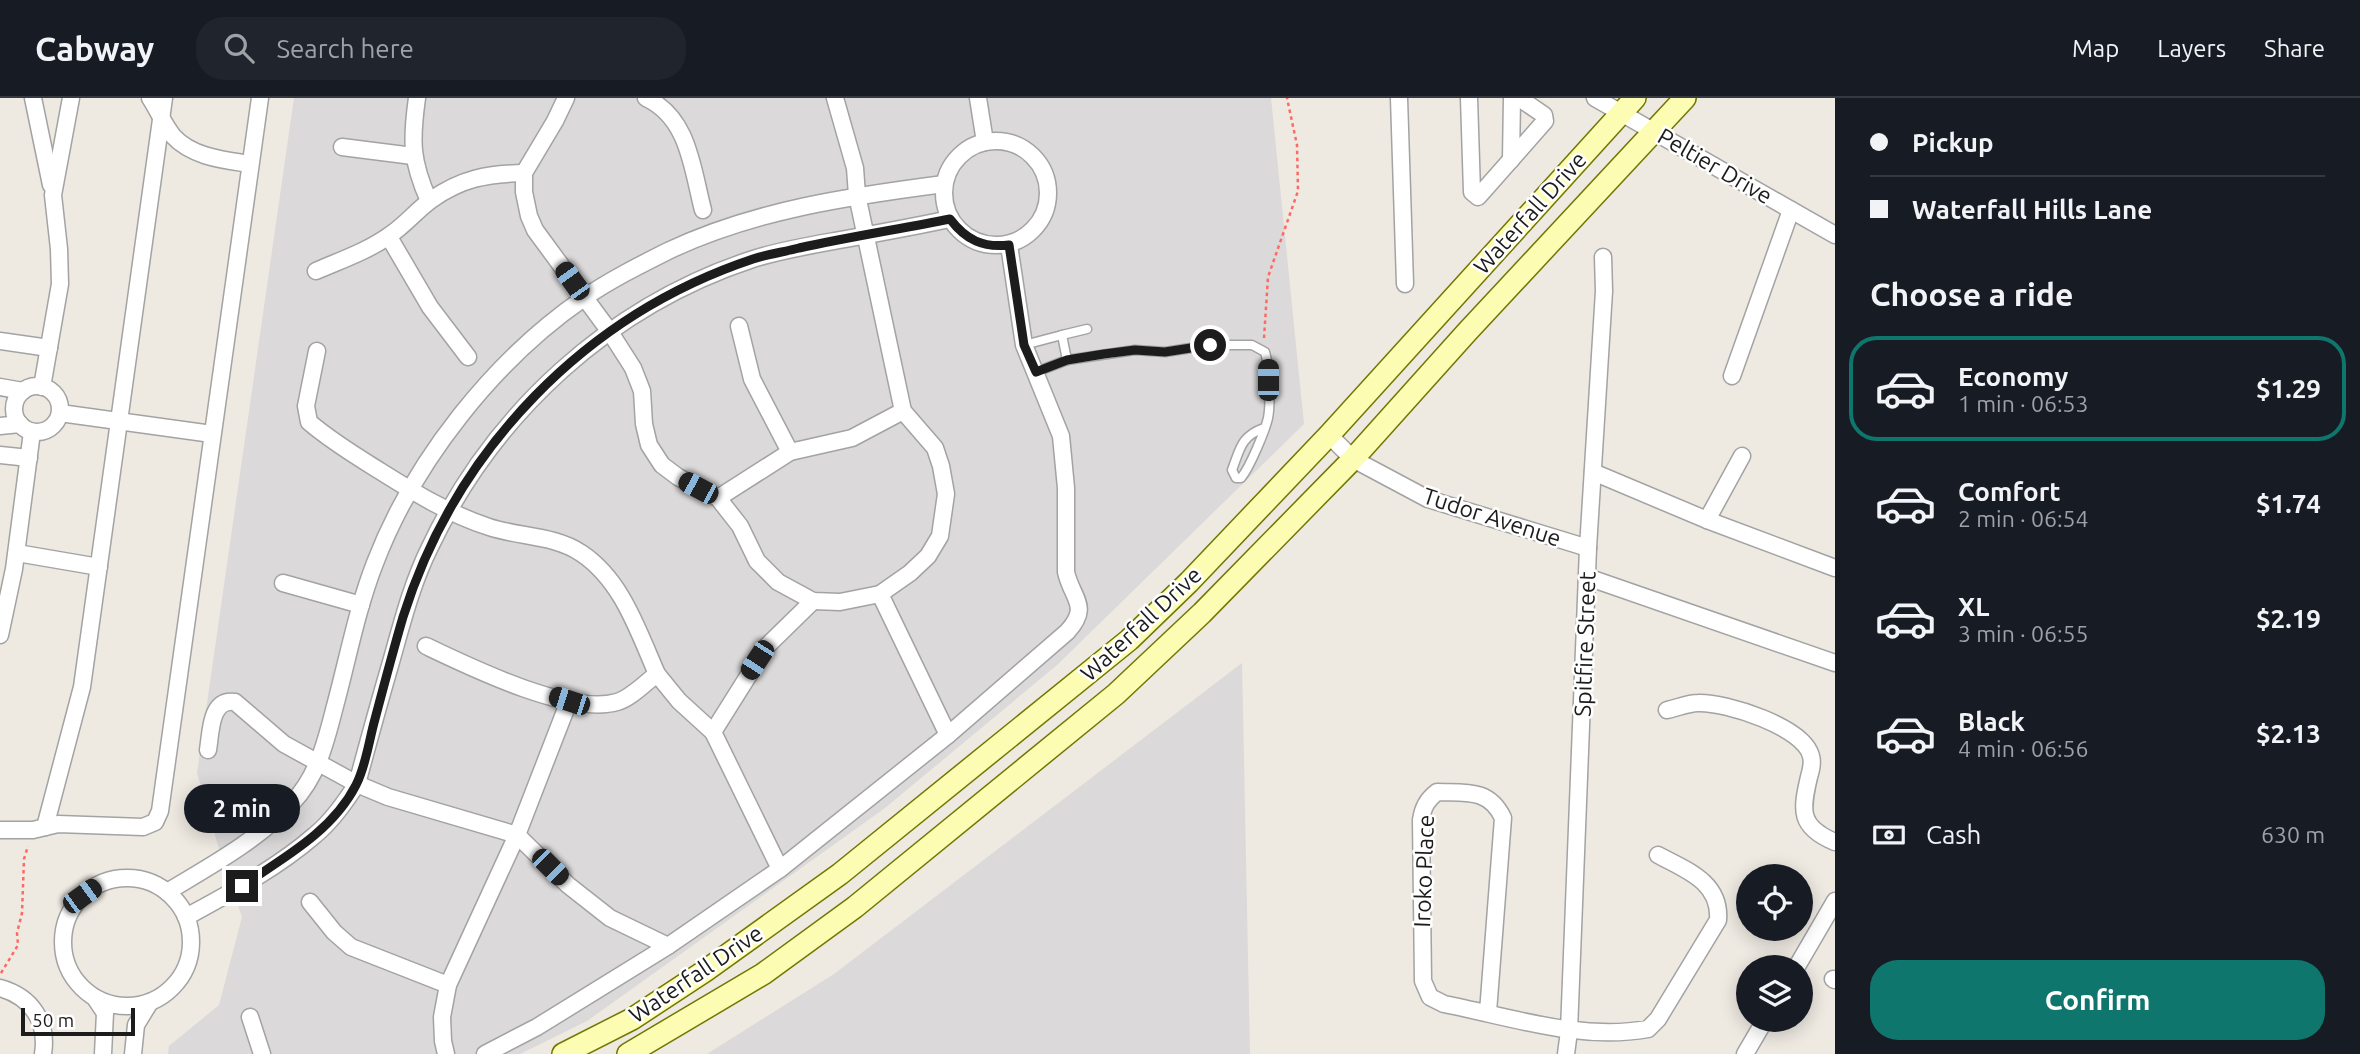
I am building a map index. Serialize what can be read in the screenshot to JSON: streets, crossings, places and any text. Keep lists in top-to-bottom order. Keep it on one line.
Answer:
{"streets":{"main road":["Waterfall Drive"],"street":["Peltier Drive","Tudor Avenue","Spitfire Street","Iroko Place"]},"crossings":[["Peltier Drive","Waterfall Drive"],["Waterfall Drive","Tudor Avenue"],["Tudor Avenue","Spitfire Street"],["Spitfire Street","Iroko Place"]],"scale_bar":"50 m","page":{"header":"Cabway","search":"Search here","nav":["Map","Layers","Share"],"banner":["Pickup","Waterfall Hills Lane"],"heading":"Choose a ride","list":[{"name":"Economy","note":"1 min · 06:53","value":"$1.29"},{"name":"Comfort","note":"2 min · 06:54","value":"$1.74"},{"name":"XL","note":"3 min · 06:55","value":"$2.19"},{"name":"Black","note":"4 min · 06:56","value":"$2.13"}],"bubble":"2 min","pay":["Cash","630 m"],"buttons":"Confirm","scale":"50 m"}}
